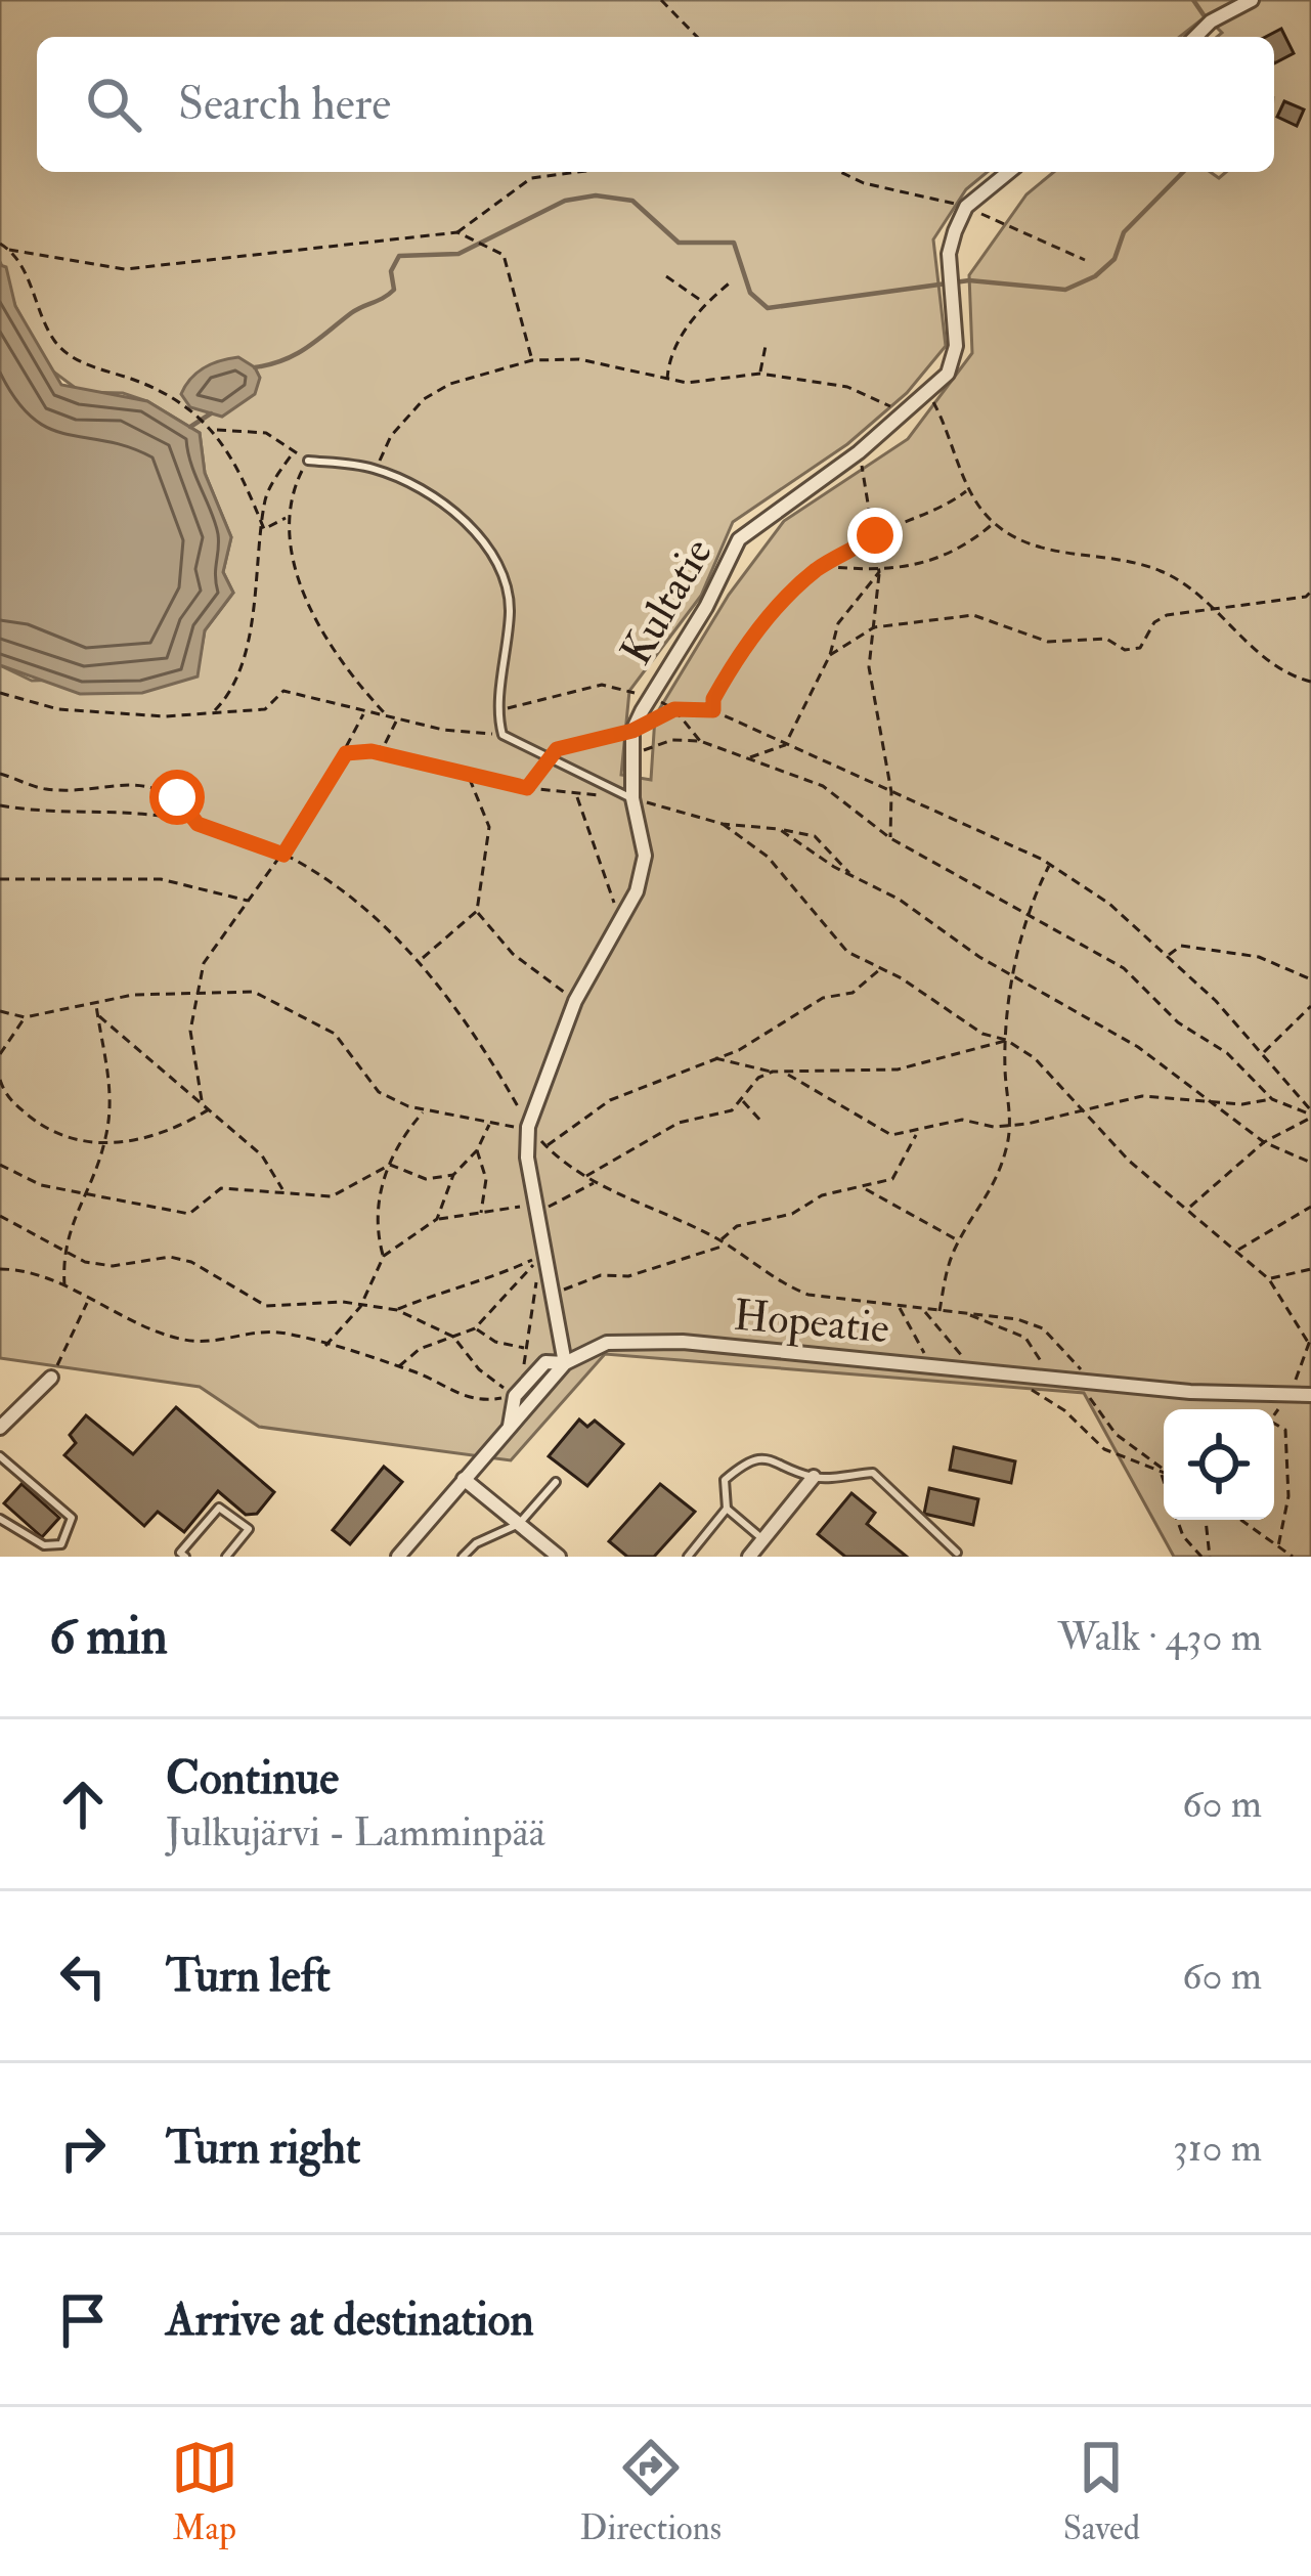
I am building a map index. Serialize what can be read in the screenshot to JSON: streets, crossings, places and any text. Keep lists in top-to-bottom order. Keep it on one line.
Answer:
{"streets":{"street":["Kultatie","Hopeatie"]},"crossings":[["Kultatie","Hopeatie"]],"page":{"search":"Search here","heading":["6 min","Walk · 430 m"],"list":[["Continue","Julkujärvi - Lamminpää","60 m"],["Turn left","60 m"],["Turn right","310 m"],"Arrive at destination"],"nav":["Map","Directions","Saved"]}}
